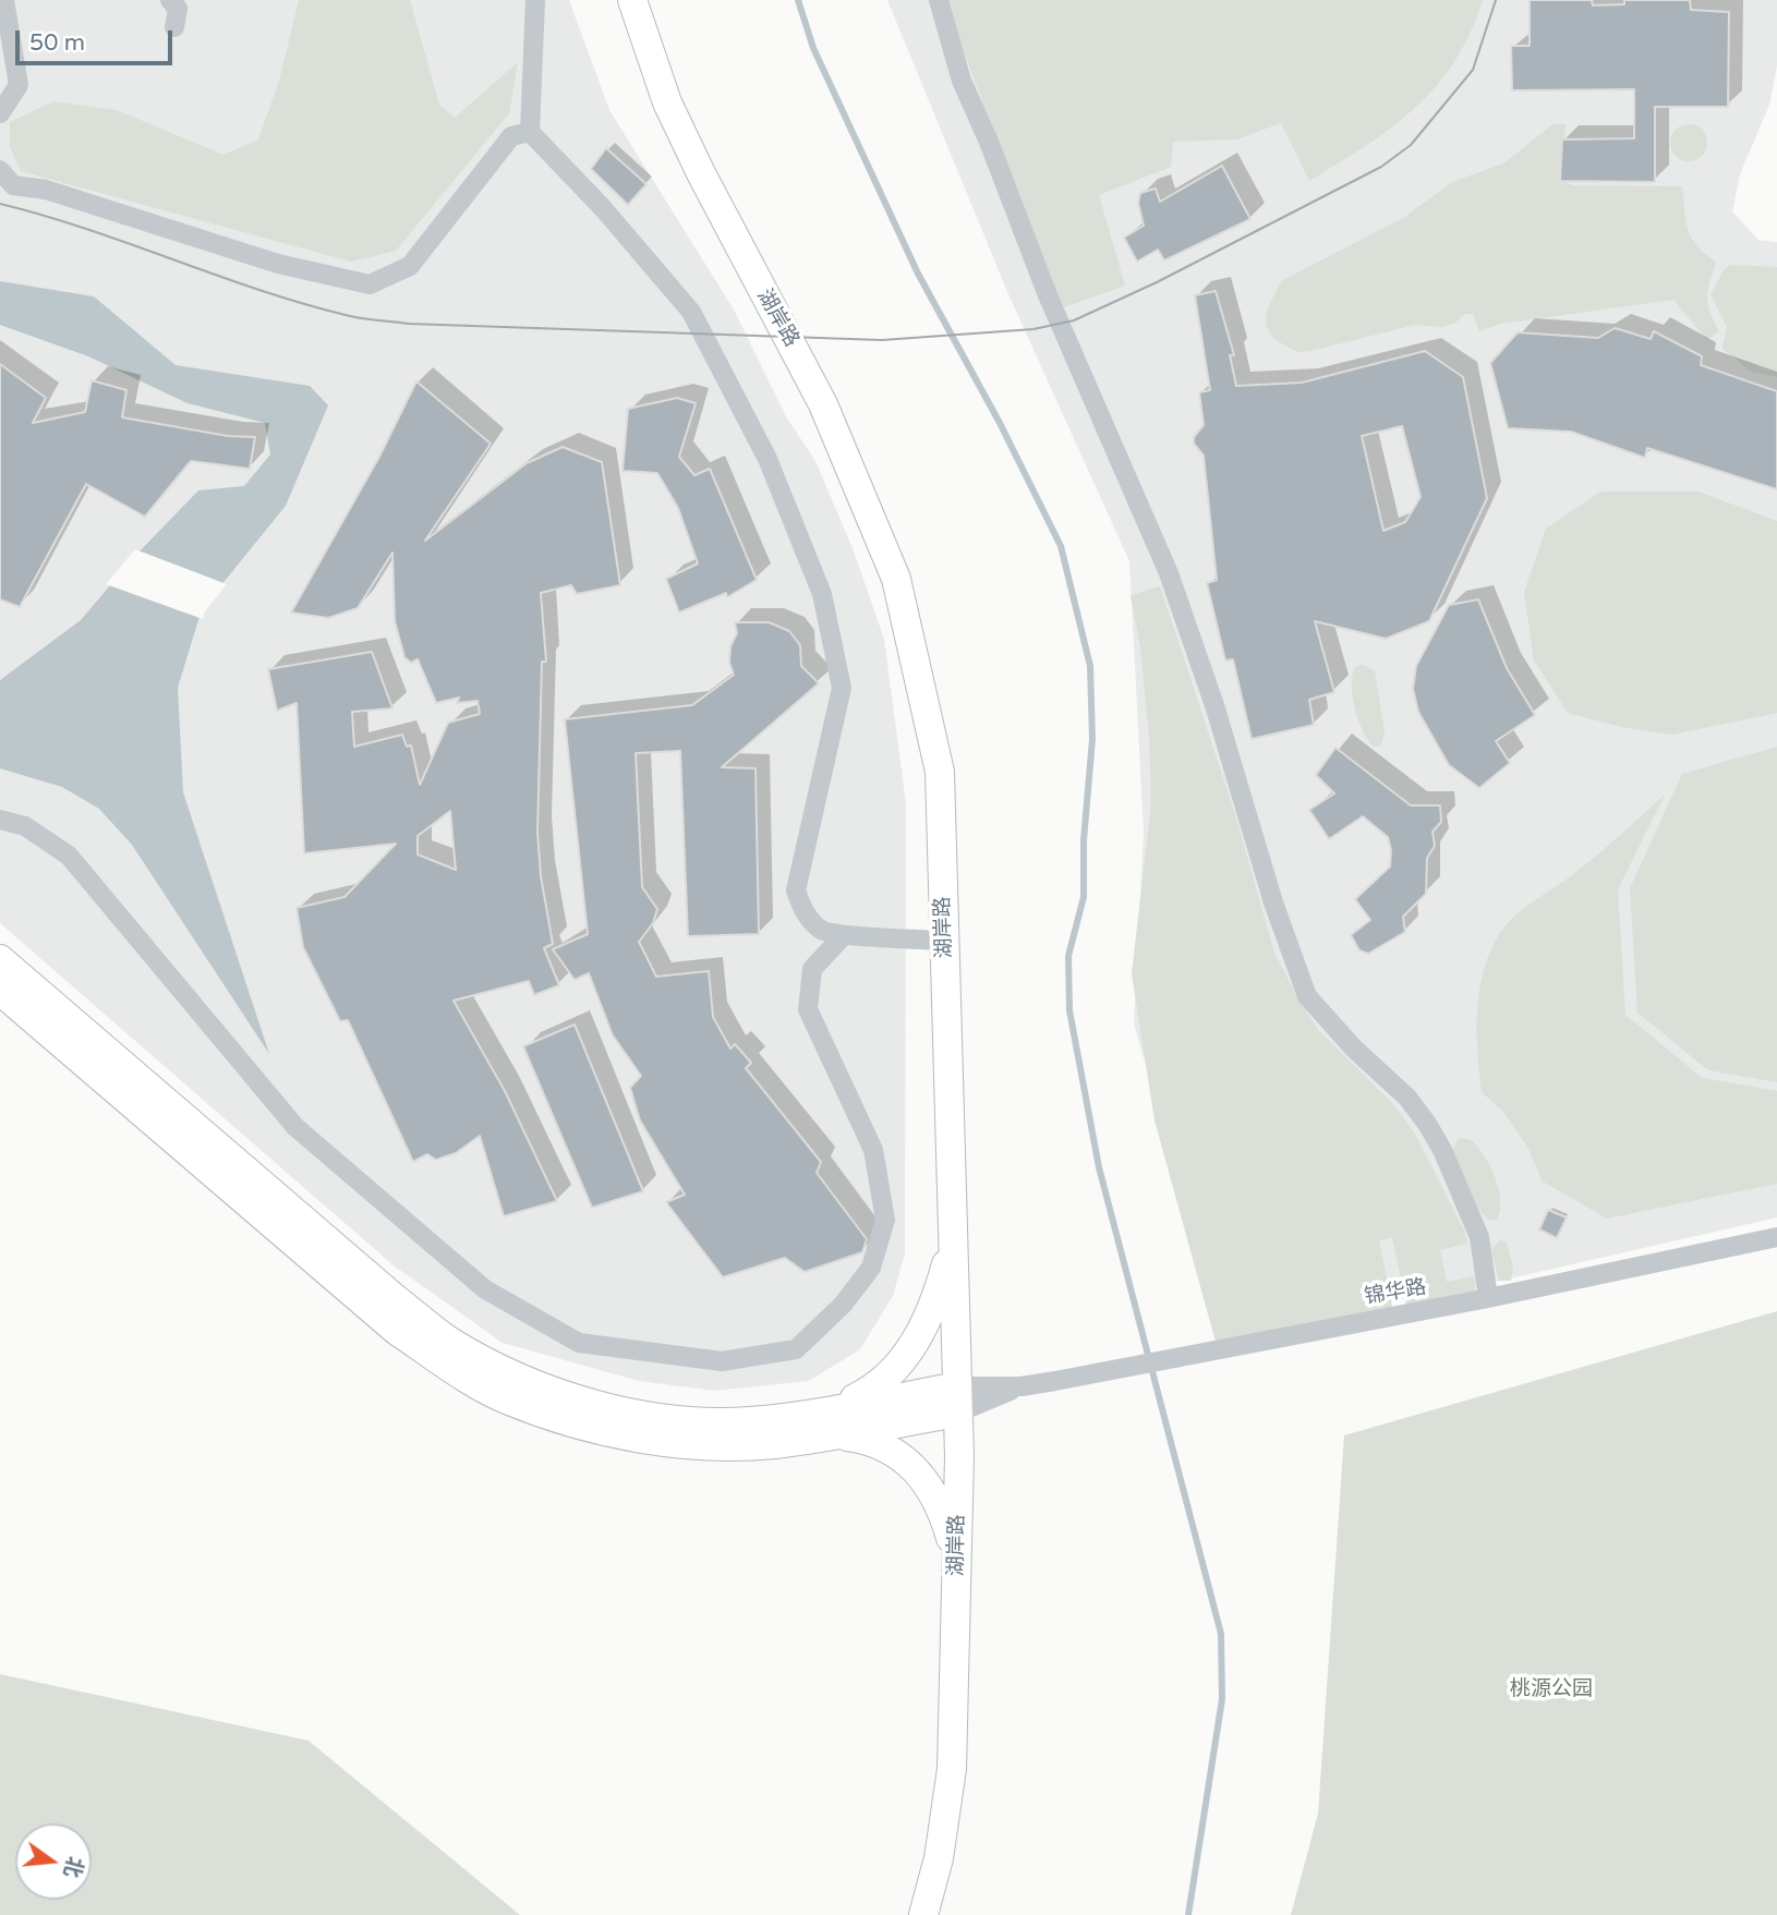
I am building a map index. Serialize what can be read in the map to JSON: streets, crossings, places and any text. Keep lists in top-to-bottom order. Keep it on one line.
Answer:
{"streets":{"street":["湖岸路","锦华路"]},"crossings":[["湖岸路","锦华路"]],"parks":["桃源公园"],"scale_bar":"50 m","north":"right"}
